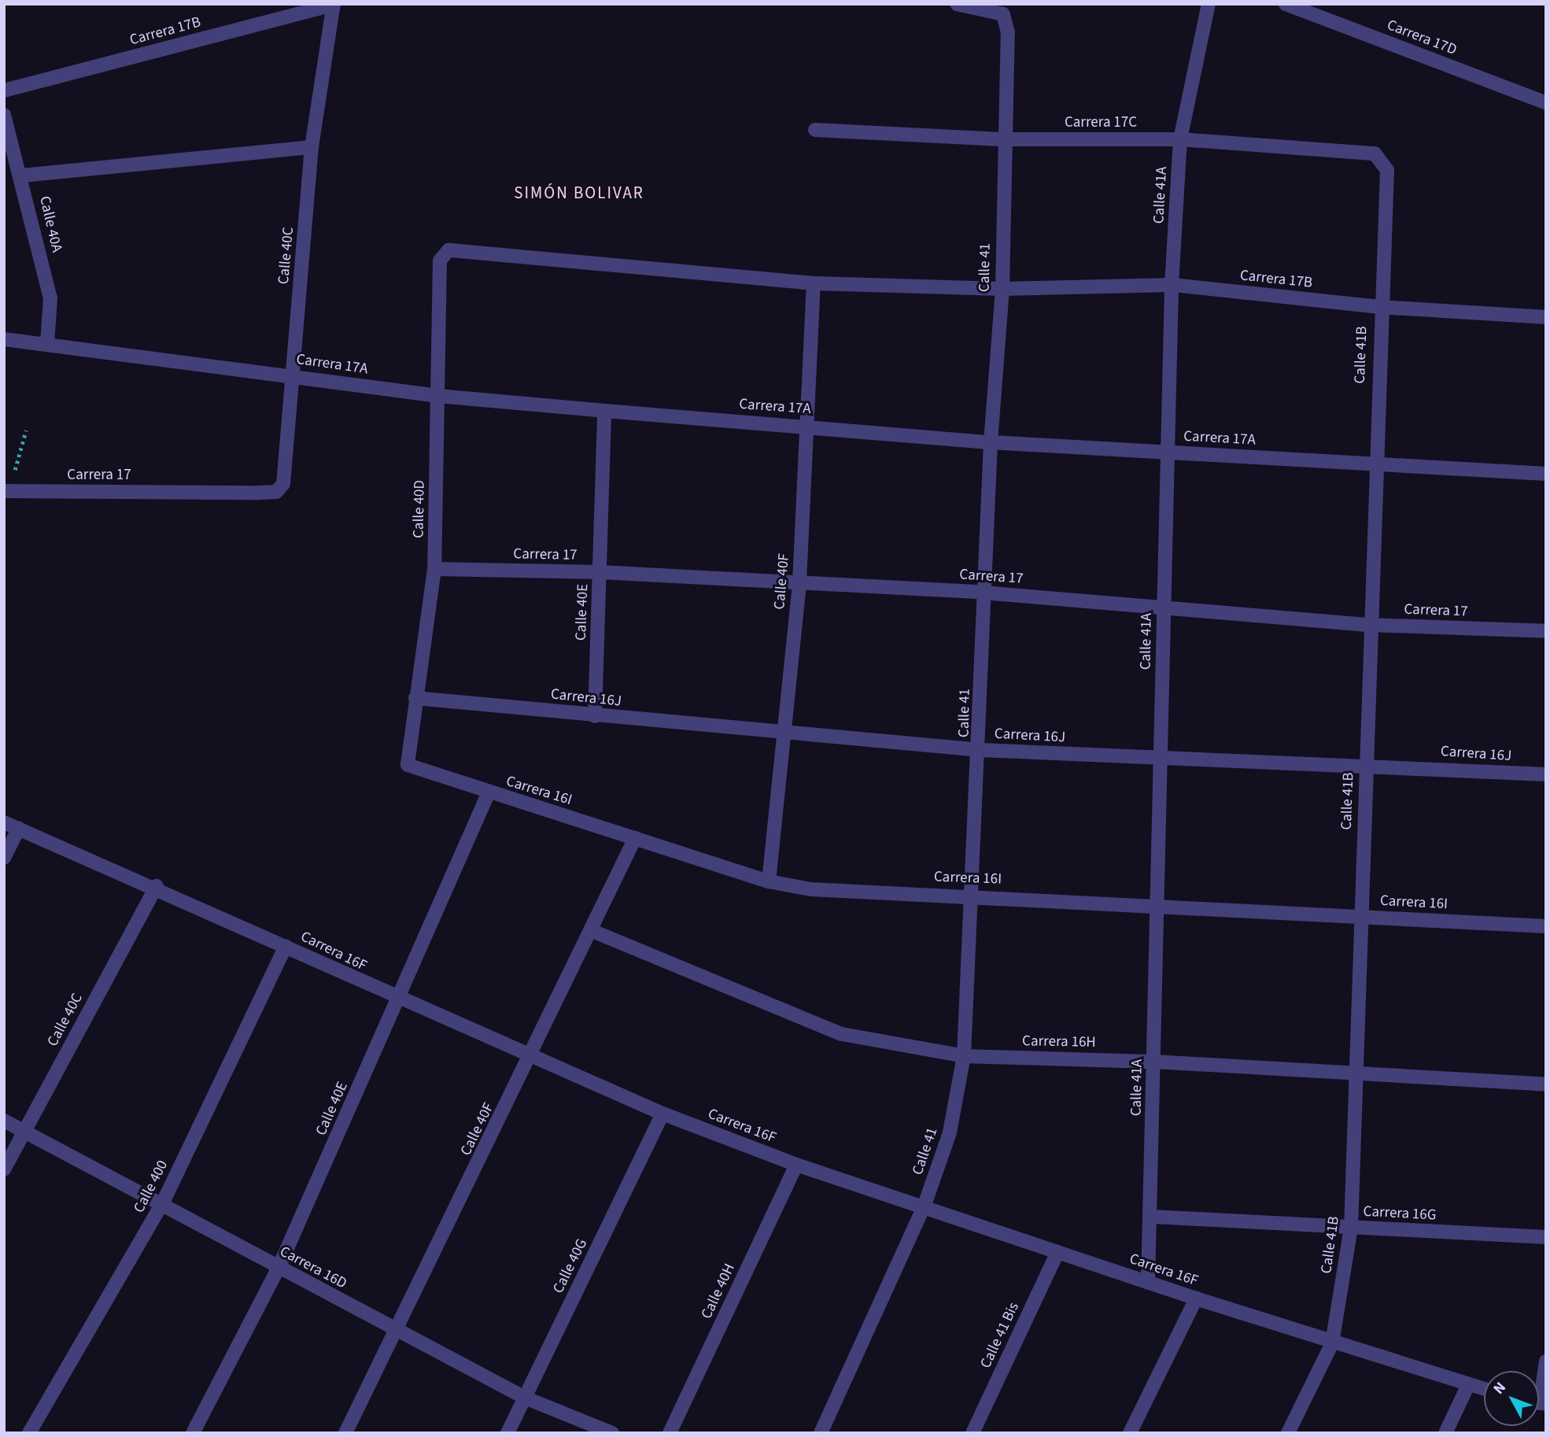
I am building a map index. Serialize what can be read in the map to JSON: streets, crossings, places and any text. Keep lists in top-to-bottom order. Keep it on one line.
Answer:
{"streets":{"street":["Carrera 17B","Carrera 17D","Carrera 17C","Calle 41A","Calle 40A","Calle 40C","Calle 41","Calle 41B","Carrera 17A","Carrera 17","Calle 40D","Calle 40F","Calle 40E","Carrera 16J","Carrera 16I","Carrera 16F","Carrera 16H","Calle 400","Carrera 16G","Calle 40G","Carrera 16D","Calle 40H","Calle 41 Bis"]},"crossings":[["Carrera 17B","Calle 41A"],["Carrera 17B","Calle 40C"],["Carrera 17B","Calle 41"],["Carrera 17B","Calle 41B"],["Carrera 17B","Calle 40D"],["Carrera 17B","Calle 40F"],["Carrera 17C","Calle 41A"],["Carrera 17C","Calle 41"],["Carrera 17C","Calle 41B"],["Calle 41A","Carrera 17A"],["Calle 41A","Carrera 17"],["Calle 41A","Carrera 16J"],["Calle 41A","Carrera 16I"],["Calle 41A","Carrera 16F"],["Calle 41A","Carrera 16H"],["Calle 41A","Carrera 16G"],["Calle 40A","Carrera 17A"],["Calle 40C","Carrera 17A"],["Calle 40C","Carrera 17"],["Calle 40C","Carrera 16F"],["Calle 40C","Carrera 16D"],["Calle 41","Carrera 17A"],["Calle 41","Carrera 17"],["Calle 41","Carrera 16J"],["Calle 41","Carrera 16I"],["Calle 41","Carrera 16F"],["Calle 41","Carrera 16H"],["Calle 41B","Carrera 17A"],["Calle 41B","Carrera 17"],["Calle 41B","Carrera 16J"],["Calle 41B","Carrera 16I"],["Calle 41B","Carrera 16F"],["Calle 41B","Carrera 16H"],["Calle 41B","Carrera 16G"],["Carrera 17A","Calle 40D"],["Carrera 17A","Calle 40F"],["Carrera 17A","Calle 40E"],["Carrera 17","Calle 40D"],["Carrera 17","Calle 40F"],["Carrera 17","Calle 40E"],["Calle 40D","Carrera 16J"],["Calle 40D","Carrera 16I"],["Calle 40F","Carrera 16J"],["Calle 40F","Carrera 16I"],["Calle 40F","Carrera 16F"],["Calle 40F","Carrera 16H"],["Calle 40F","Carrera 16D"],["Calle 40E","Carrera 16J"],["Calle 40E","Carrera 16I"],["Calle 40E","Carrera 16F"],["Calle 40E","Carrera 16D"],["Carrera 16F","Calle 400"],["Carrera 16F","Calle 40G"],["Carrera 16F","Calle 40H"],["Carrera 16F","Calle 41 Bis"],["Calle 400","Carrera 16D"],["Calle 40G","Carrera 16D"]],"districts":["SIMÓN BOLIVAR"],"north":"top left"}
